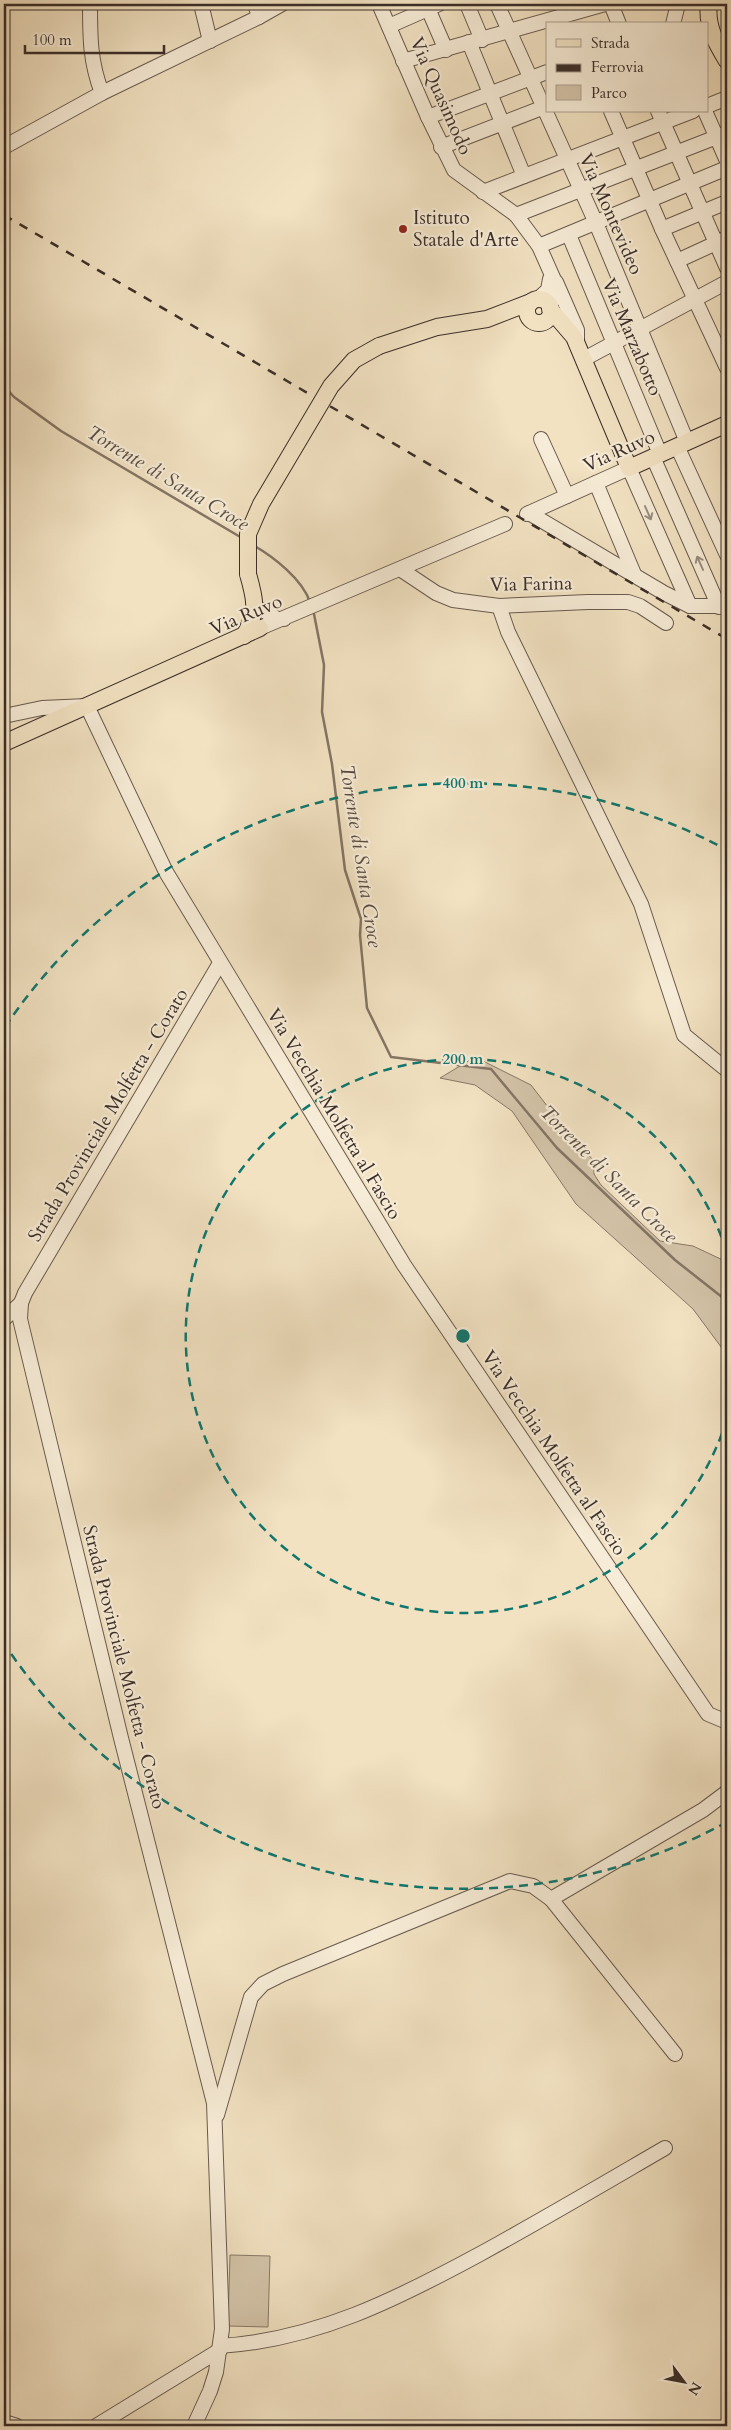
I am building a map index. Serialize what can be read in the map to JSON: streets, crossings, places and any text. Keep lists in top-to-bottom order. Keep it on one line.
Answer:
{"streets":{"main road":["Via Ruvo"],"street":["Via Quasimodo","Via Montevideo","Via Marzabotto","Via Farina","Via Vecchia Molfetta al Fascio","Strada Provinciale Molfetta - Corato"]},"crossings":[["Via Montevideo","Via Ruvo"],["Via Marzabotto","Via Ruvo"],["Via Ruvo","Via Farina"],["Via Ruvo","Via Vecchia Molfetta al Fascio"],["Via Vecchia Molfetta al Fascio","Strada Provinciale Molfetta - Corato"]],"water":["Torrente di Santa Croce"],"places":["Istituto Statale d'Arte"],"legend":["Strada","Ferrovia","Parco"],"scale_bar":"100 m","north":"bottom right","rings":["400 m","200 m"]}
